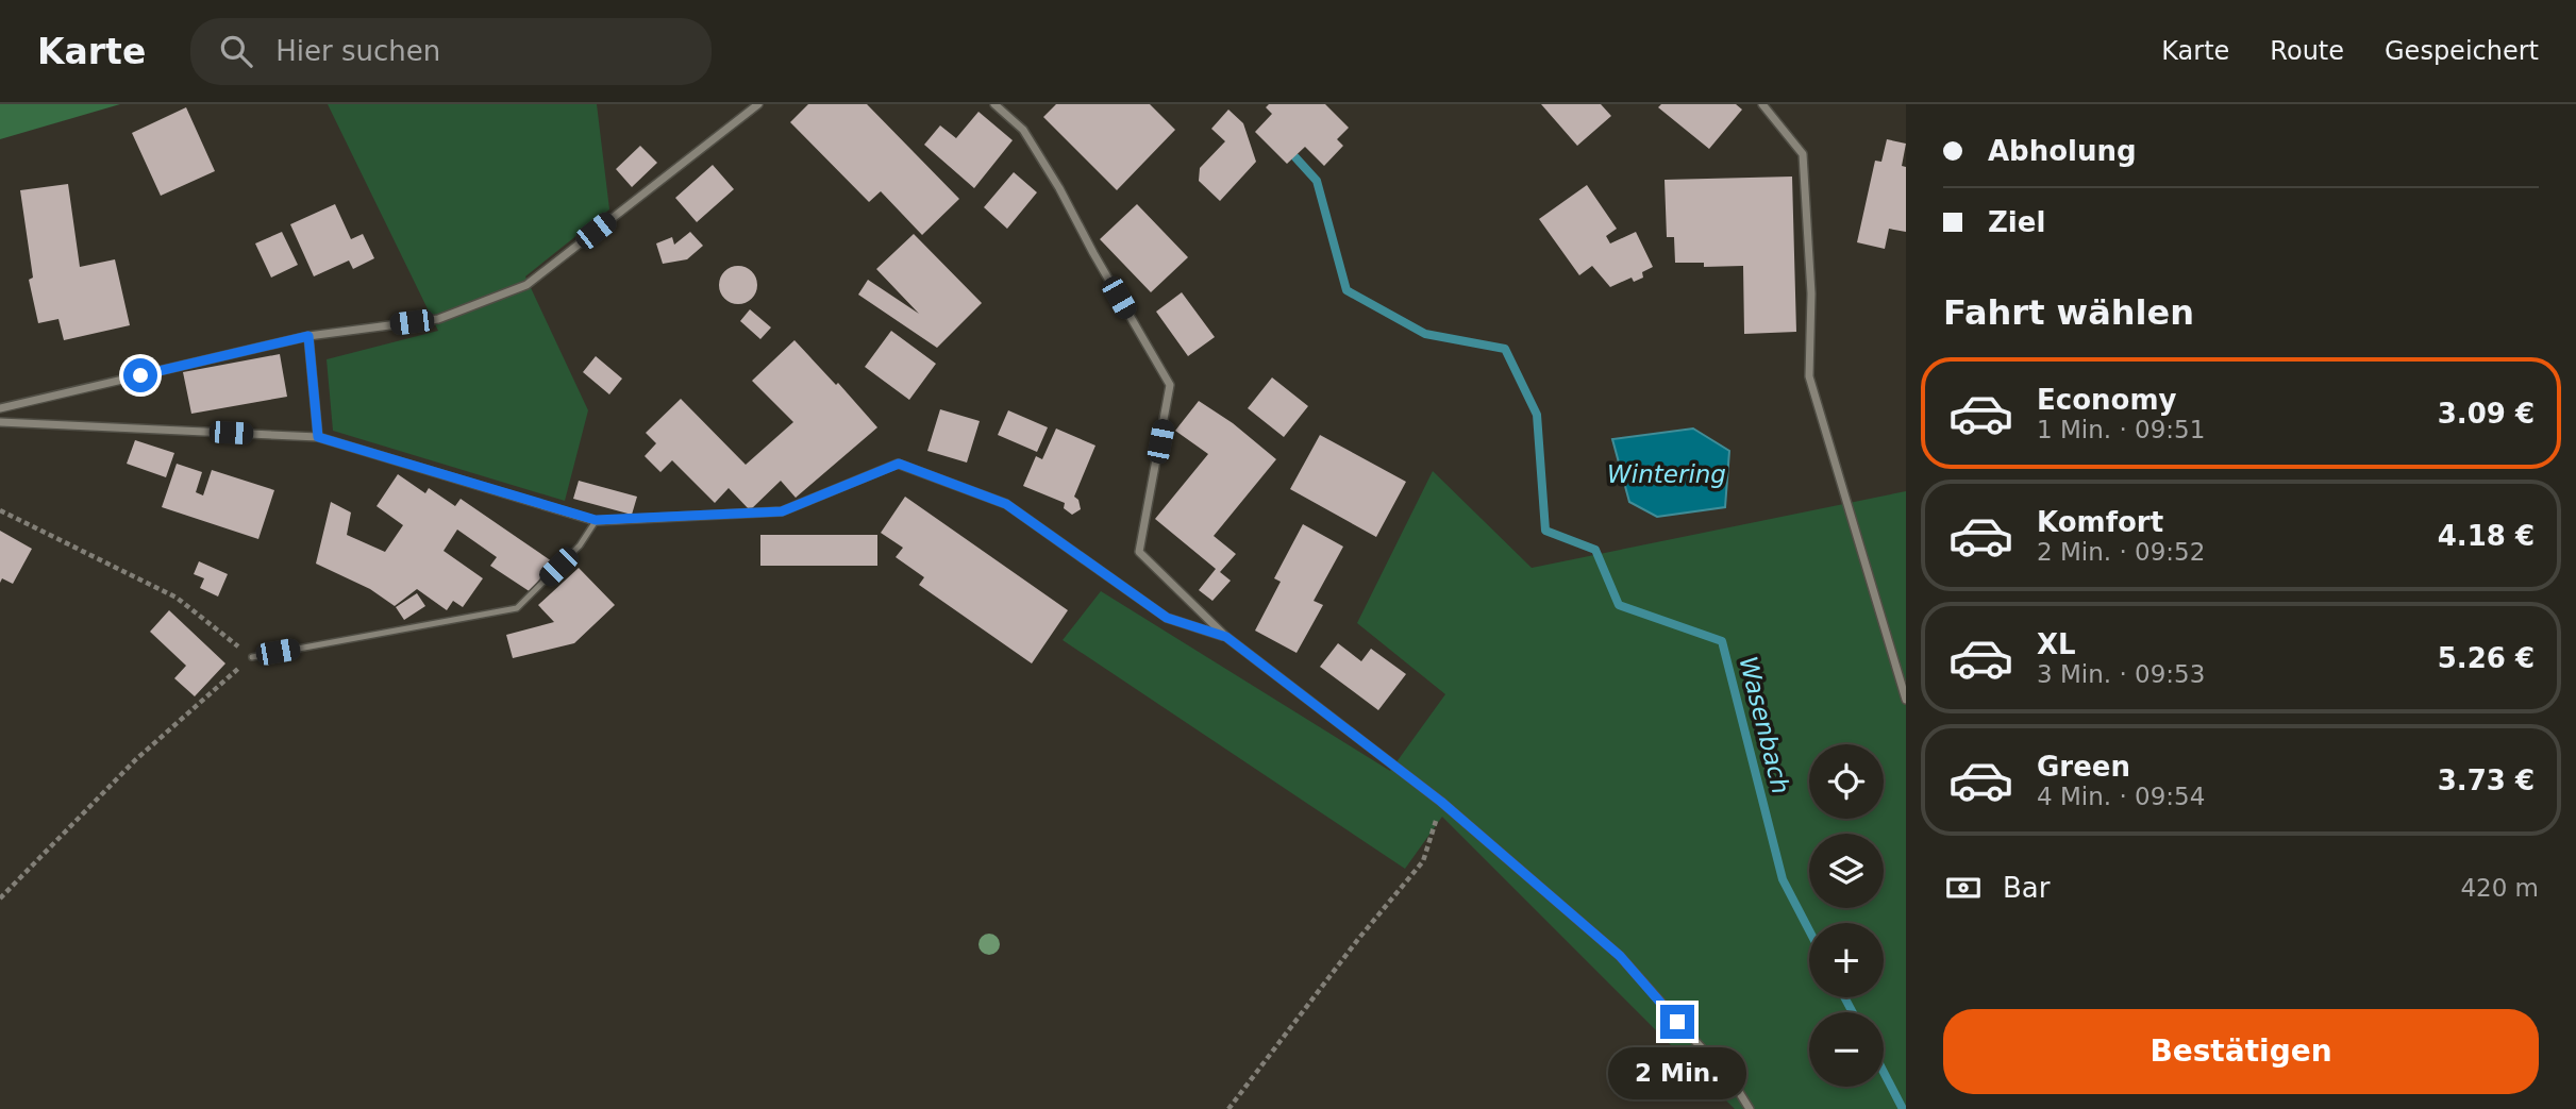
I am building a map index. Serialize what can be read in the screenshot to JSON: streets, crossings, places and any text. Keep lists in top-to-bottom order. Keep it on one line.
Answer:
{"water":["Wintering","Wasenbach"],"page":{"header":"Karte","search":"Hier suchen","nav":["Karte","Route","Gespeichert"],"banner":["Abholung","Ziel"],"heading":"Fahrt wählen","list":[{"name":"Economy","note":"1 Min. · 09:51","value":"3.09 €"},{"name":"Komfort","note":"2 Min. · 09:52","value":"4.18 €"},{"name":"XL","note":"3 Min. · 09:53","value":"5.26 €"},{"name":"Green","note":"4 Min. · 09:54","value":"3.73 €"}],"map_buttons":["+","−"],"pay":["Bar","420 m"],"buttons":"Bestätigen","bubble":"2 Min."}}
